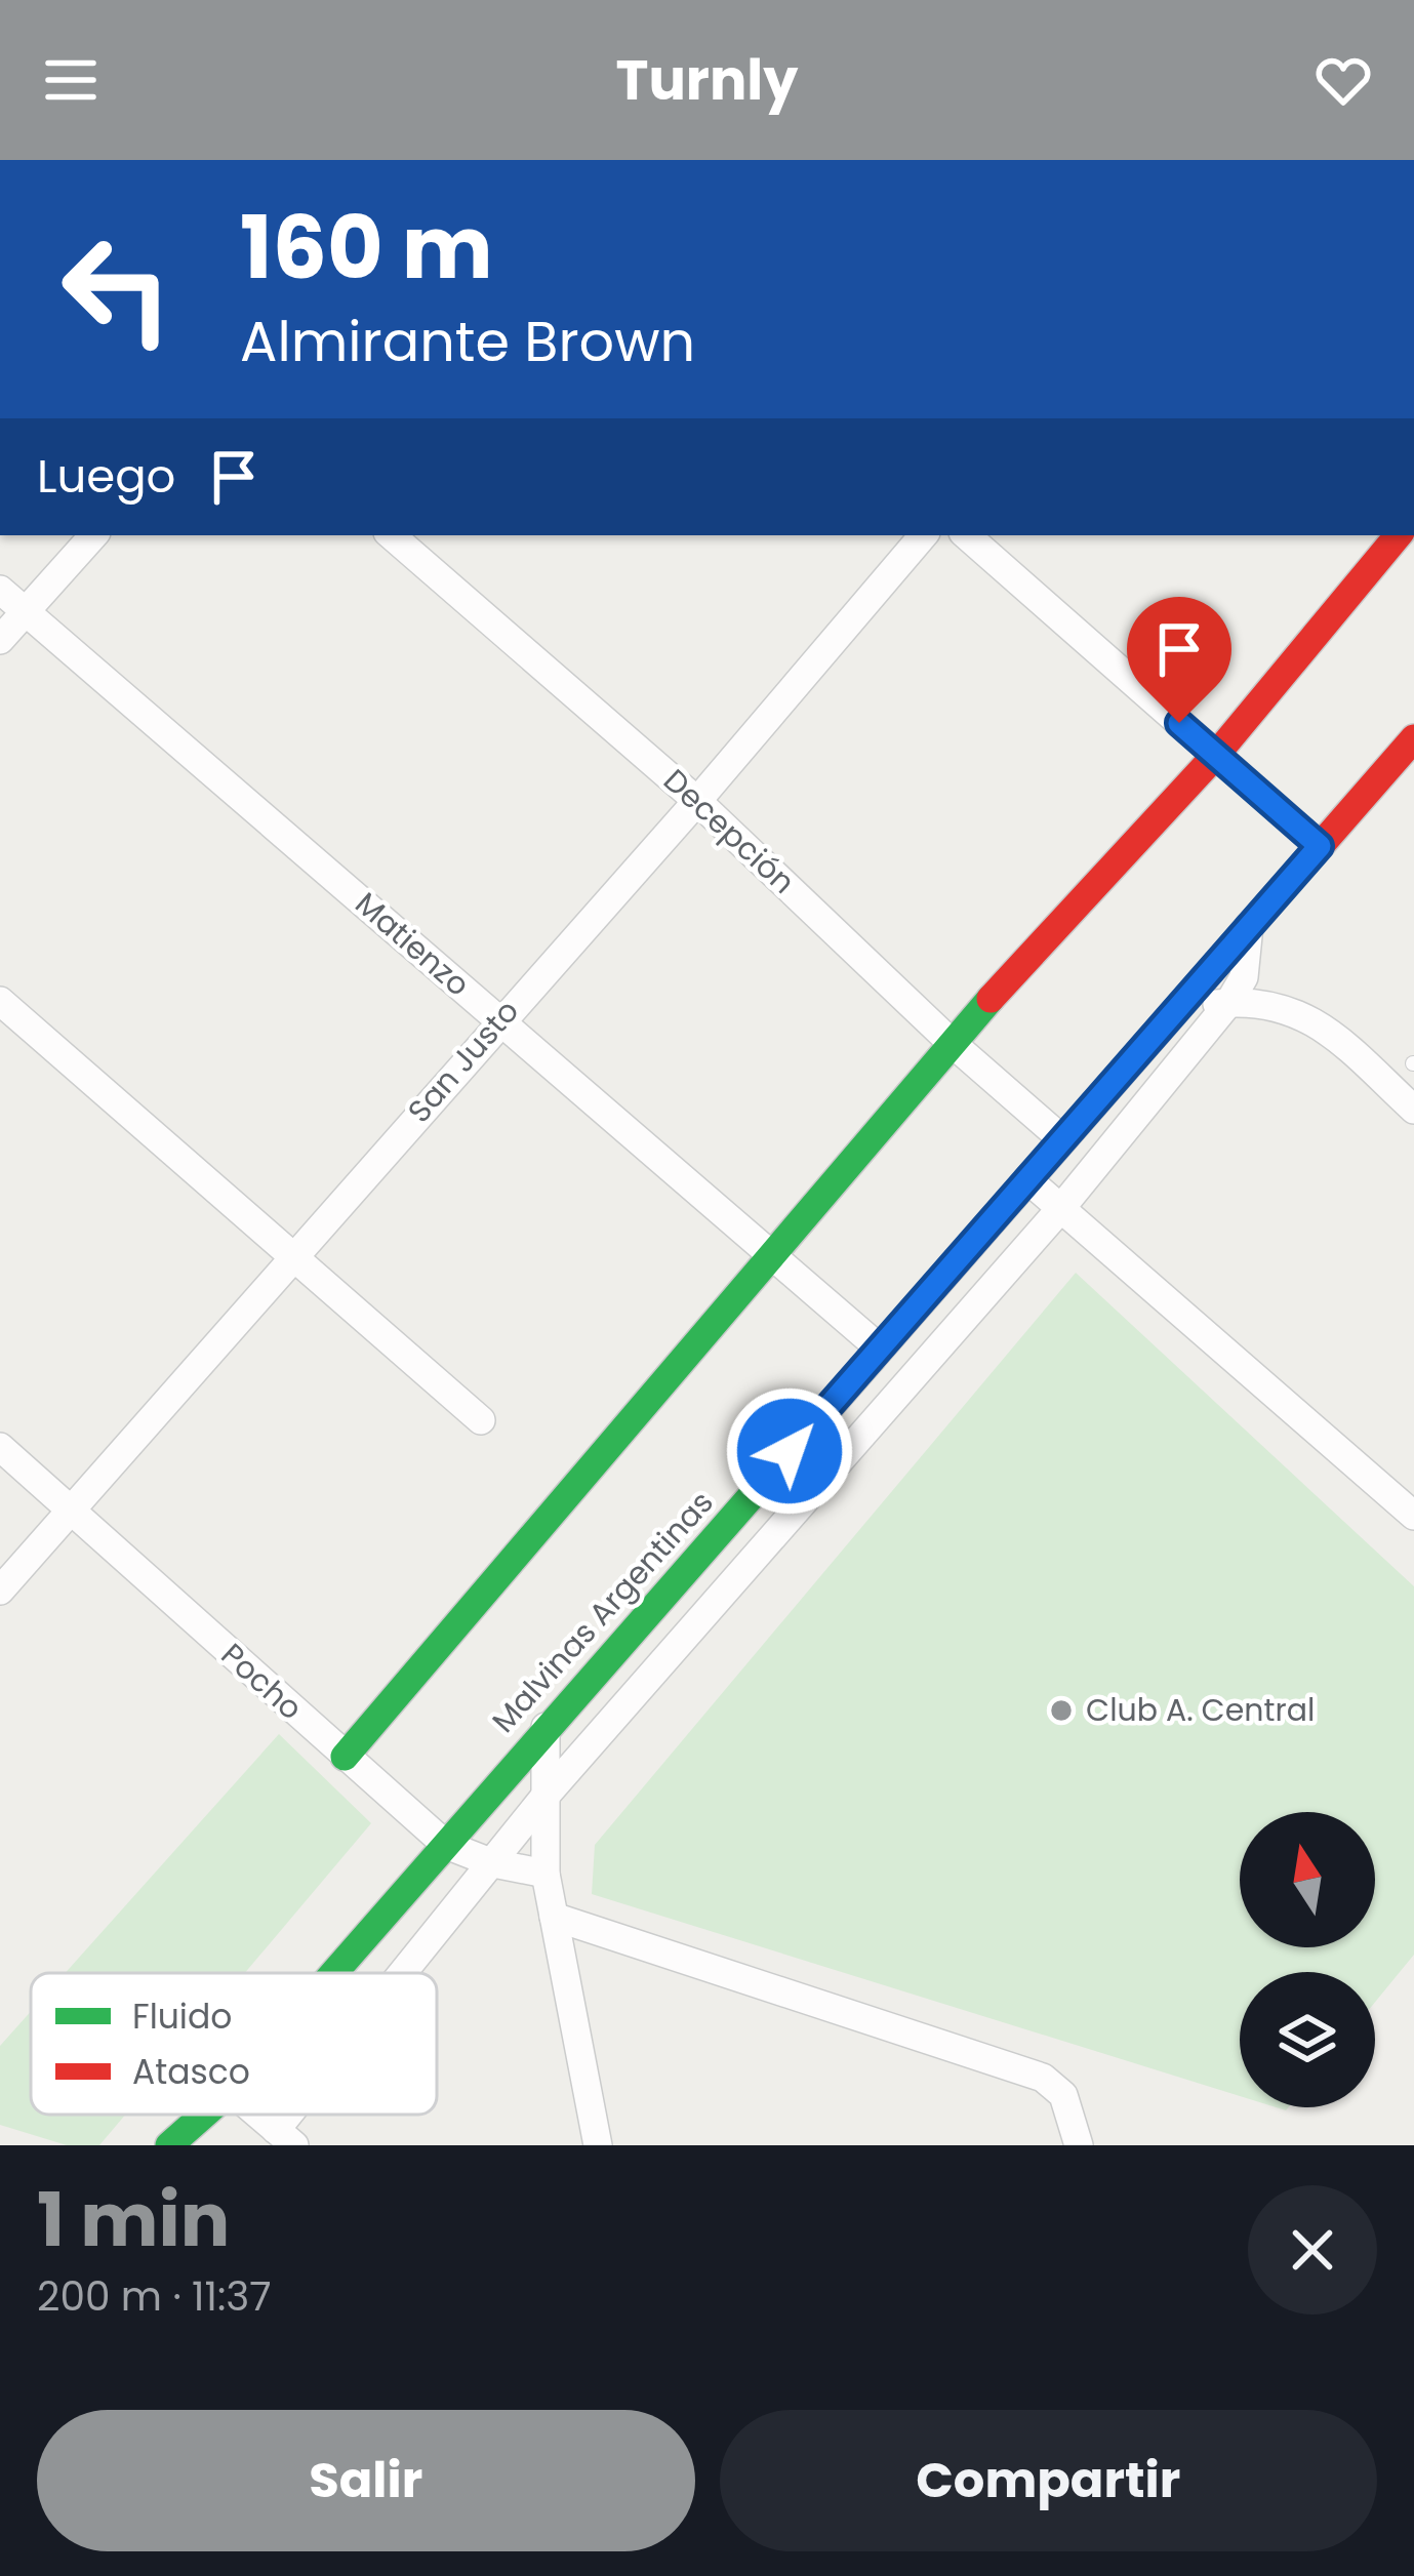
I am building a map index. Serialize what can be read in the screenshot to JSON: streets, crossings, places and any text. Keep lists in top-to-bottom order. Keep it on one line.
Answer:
{"streets":{"main road":["Malvinas Argentinas"],"street":["Decepción","Matienzo","San Justo","Pocho"]},"crossings":[["Decepción","San Justo"],["Decepción","Malvinas Argentinas"],["Matienzo","San Justo"],["Matienzo","Malvinas Argentinas"],["San Justo","Pocho"],["Malvinas Argentinas","Pocho"]],"places":["Club A. Central"],"legend":["Fluido","Atasco"],"north":"top","page":{"header":"Turnly","turn":["160 m","Almirante Brown"],"then":"Luego","heading":["1 min","200 m · 11:37"],"buttons":["Salir","Compartir"]}}
